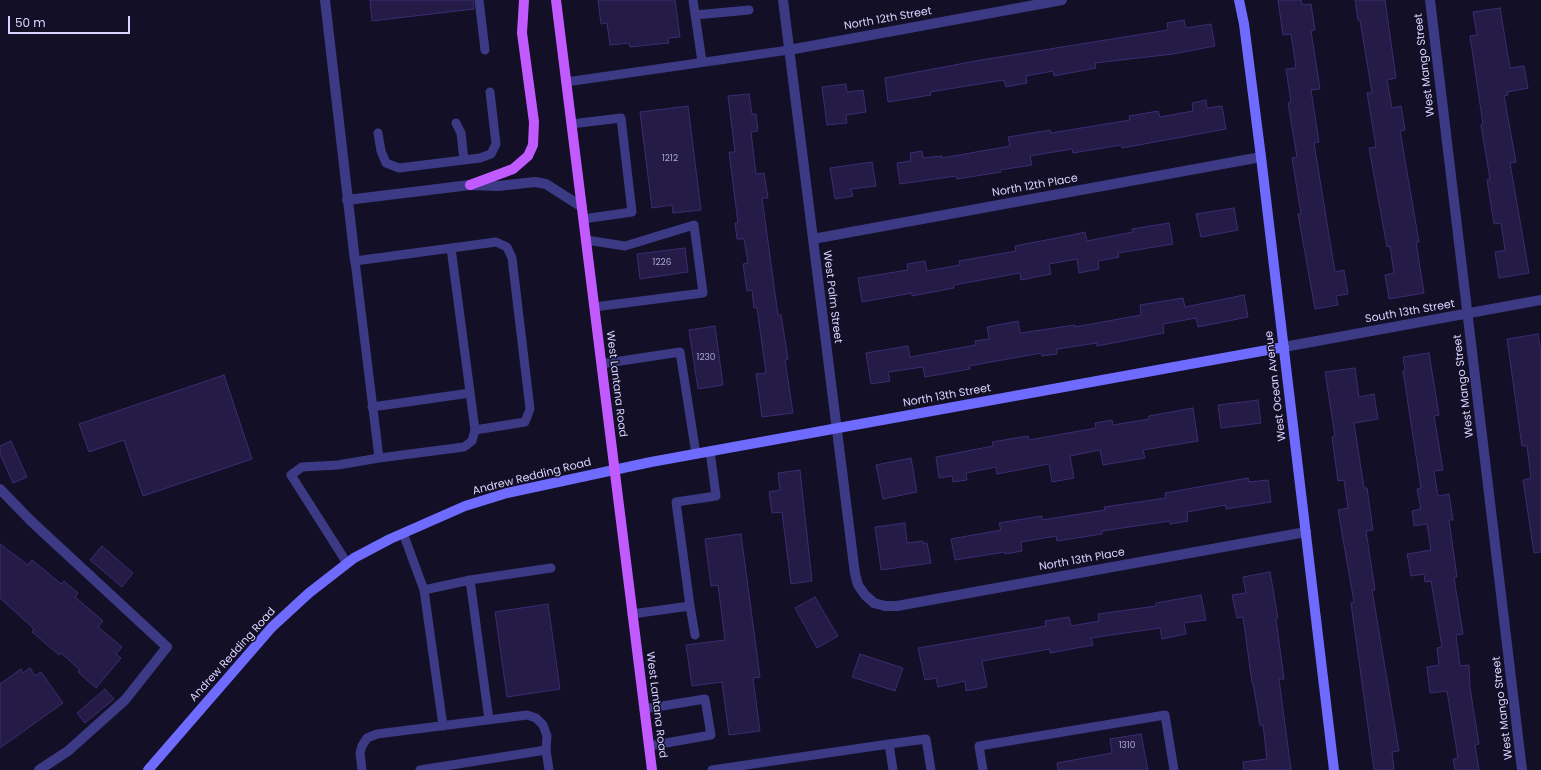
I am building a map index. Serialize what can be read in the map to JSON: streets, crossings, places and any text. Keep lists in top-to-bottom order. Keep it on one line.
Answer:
{"streets":{"main road":["West Lantana Road"],"street":["North 12th Street","West Mango Street","North 12th Place","West Palm Street","South 13th Street","West Ocean Avenue","North 13th Street","Andrew Redding Road","North 13th Place"]},"crossings":[["North 12th Street","West Palm Street"],["West Mango Street","South 13th Street"],["North 12th Place","West Palm Street"],["North 12th Place","West Ocean Avenue"],["West Palm Street","North 13th Street"],["West Palm Street","North 13th Place"],["South 13th Street","West Ocean Avenue"],["South 13th Street","North 13th Street"],["West Lantana Road","North 13th Street"],["West Lantana Road","Andrew Redding Road"],["West Ocean Avenue","North 13th Street"],["West Ocean Avenue","North 13th Place"],["North 13th Street","Andrew Redding Road"]],"house_numbers":["1212","1226","1230","1310"],"scale_bar":"50 m"}
